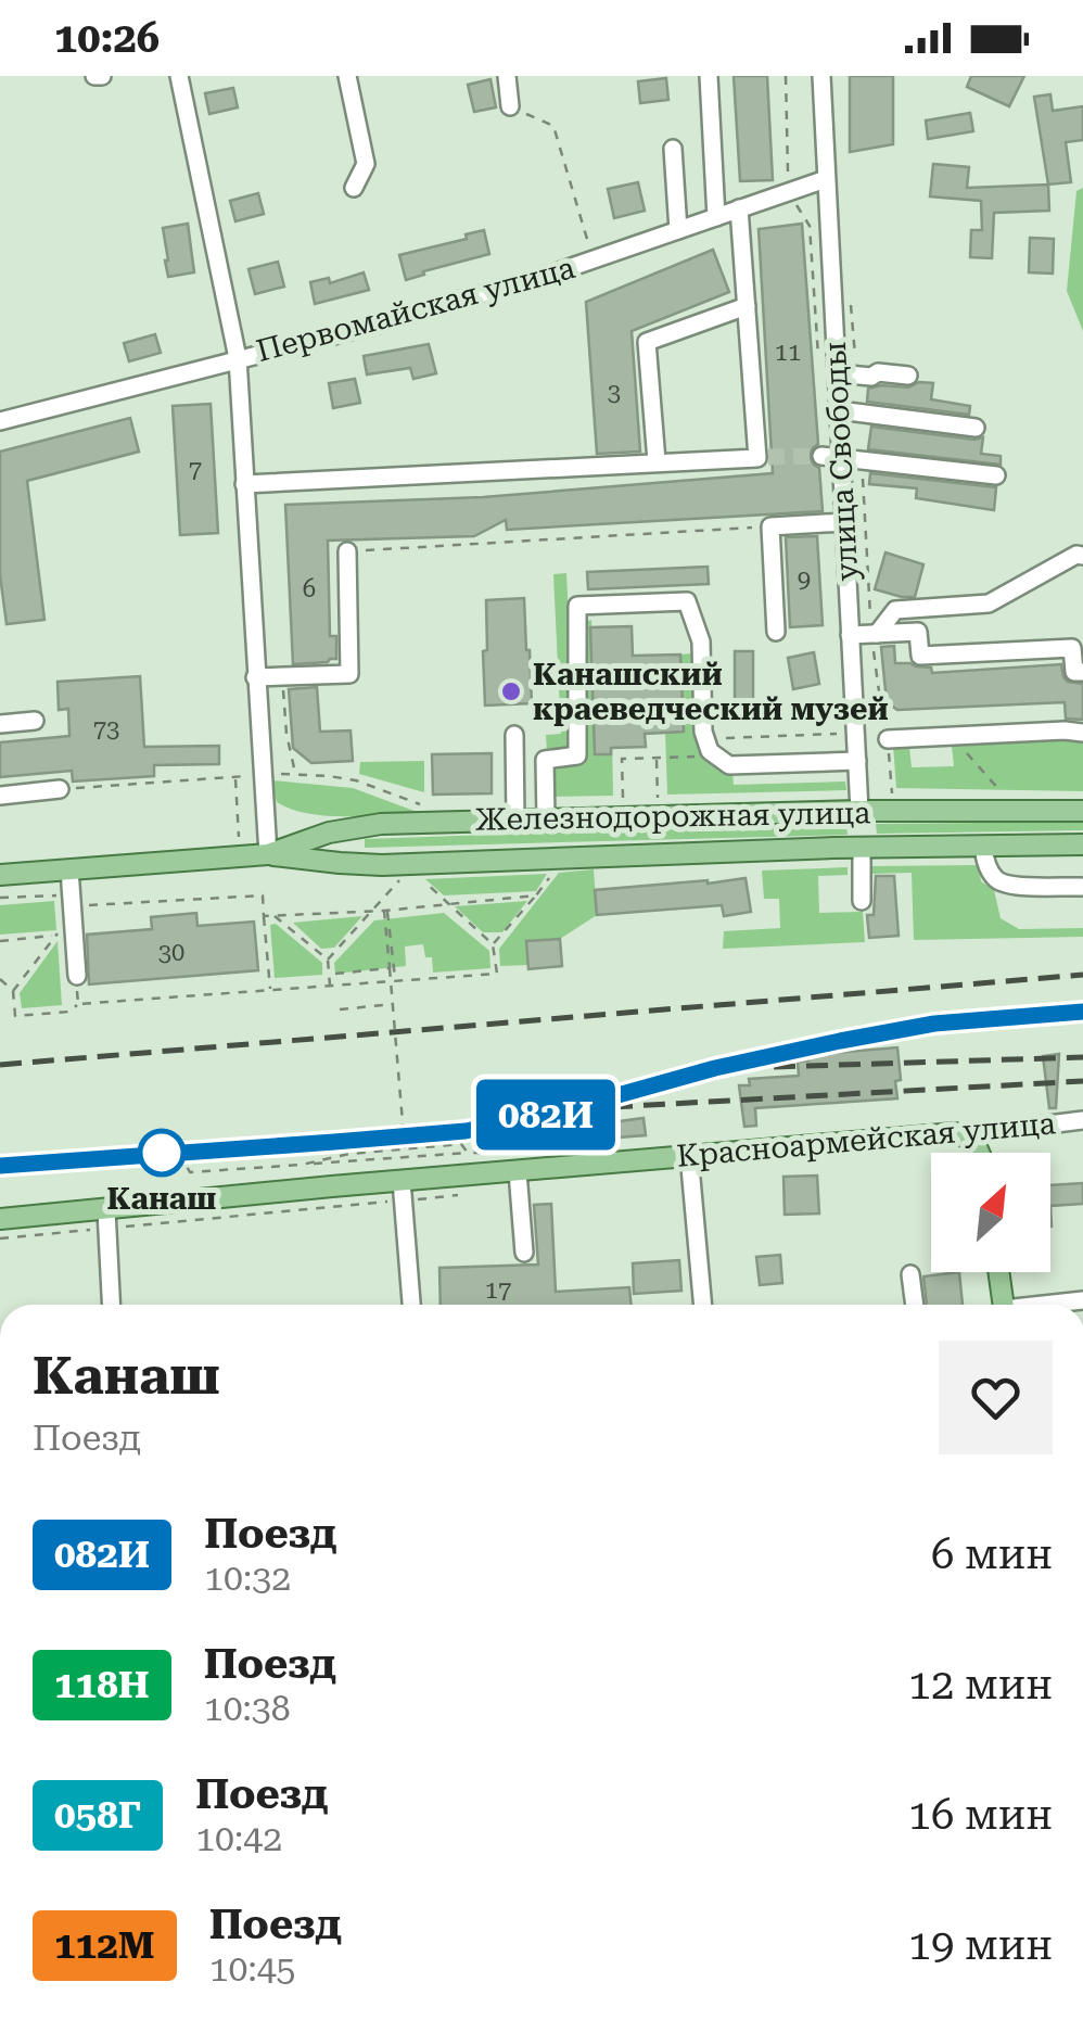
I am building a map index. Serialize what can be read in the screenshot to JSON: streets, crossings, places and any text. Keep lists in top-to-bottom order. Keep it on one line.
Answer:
{"streets":{"main road":["улица Свободы","Железнодорожная улица","Красноармейская улица"],"street":["Первомайская улица"]},"crossings":[["Первомайская улица","улица Свободы"],["улица Свободы","Железнодорожная улица"]],"places":["Канашский краеведческий музей","Канаш"],"house_numbers":["11","3","7","9","6","73","30","17"],"north":"top right","page":{"status":"10:26","on_map":"082И","heading":["Канаш","Поезд"],"list":[{"mark":"082И","name":"Поезд","note":"10:32","value":"6 мин"},{"mark":"118Н","name":"Поезд","note":"10:38","value":"12 мин"},{"mark":"058Г","name":"Поезд","note":"10:42","value":"16 мин"},{"mark":"112М","name":"Поезд","note":"10:45","value":"19 мин"}]}}
